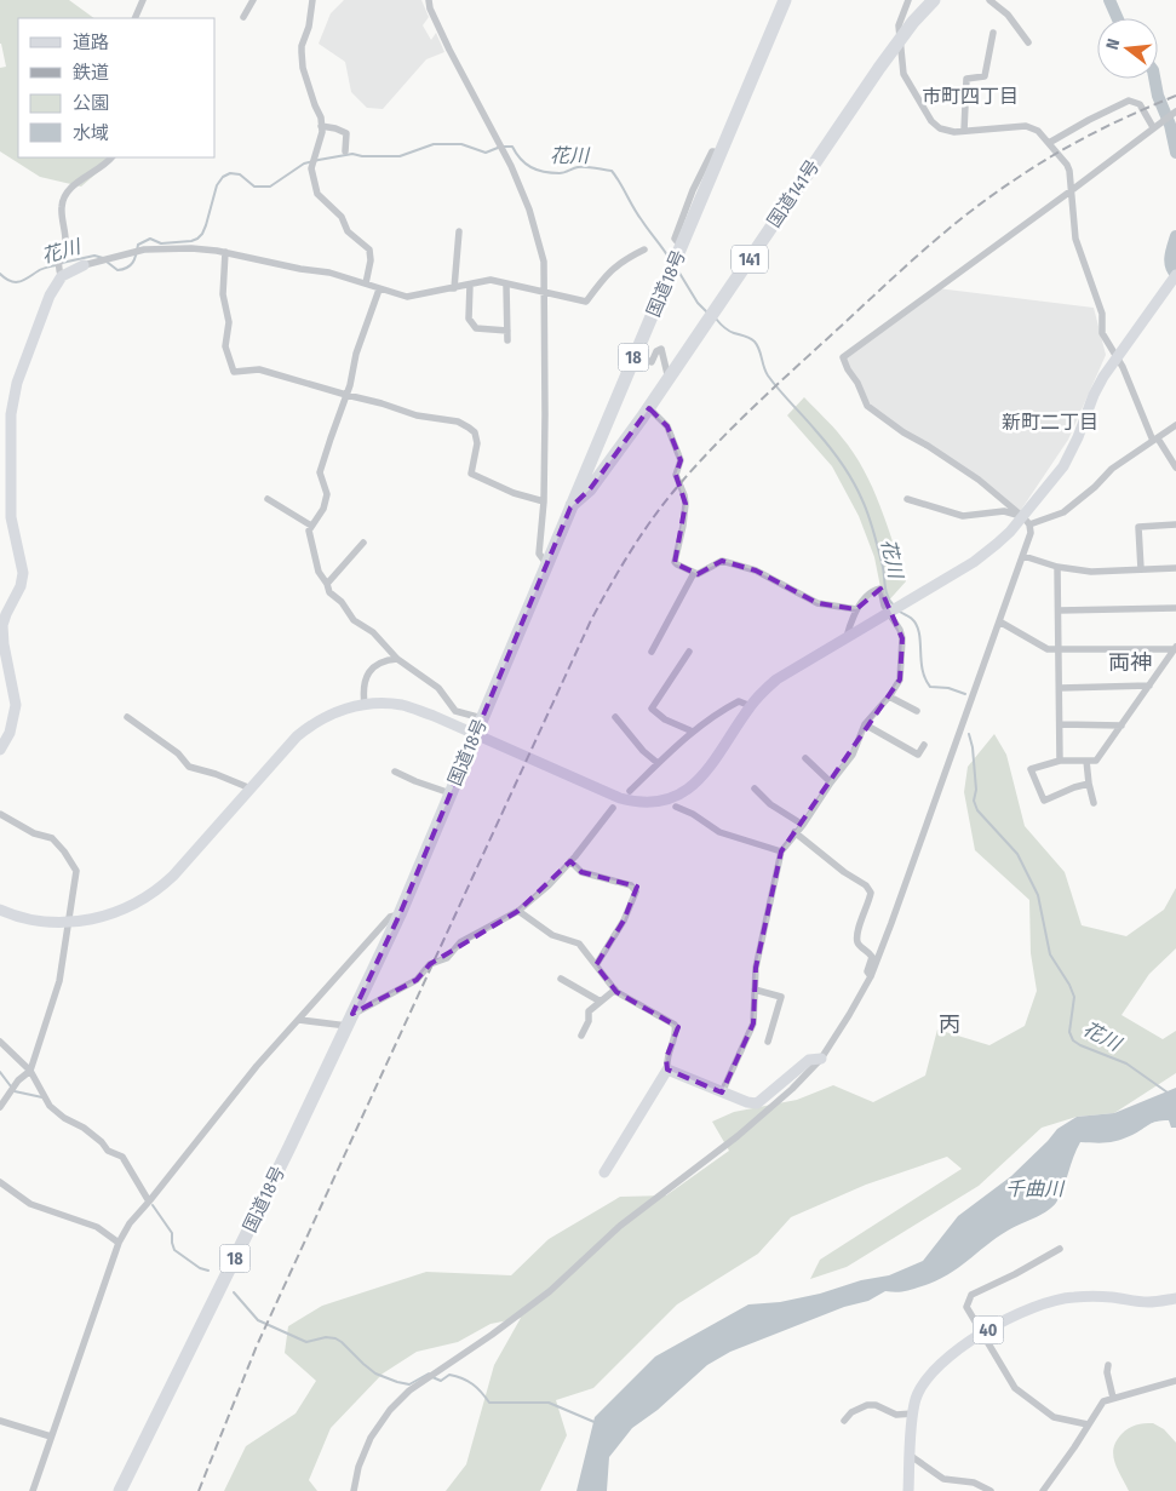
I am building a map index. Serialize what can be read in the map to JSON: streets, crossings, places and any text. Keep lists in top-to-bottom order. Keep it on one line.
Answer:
{"streets":{"highway":["国道141号","141","国道18号","18"],"street":["40"]},"crossings":[["国道141号","国道18号"]],"districts":["市町四丁目","新町二丁目","両神","丙"],"water":["花川","千曲川"],"legend":["道路","鉄道","公園","水域"],"north":"left"}
